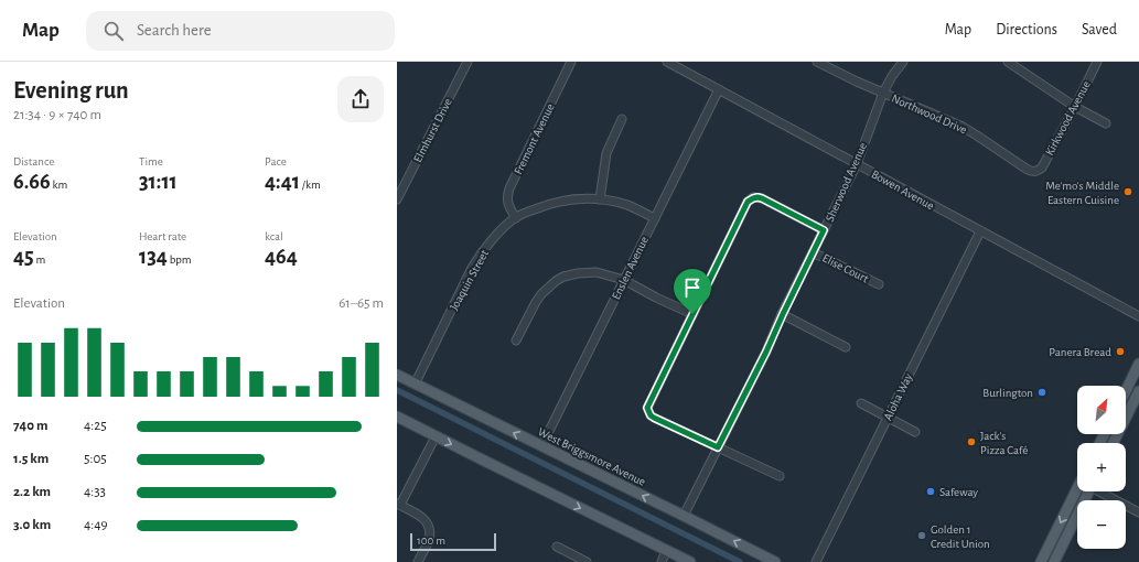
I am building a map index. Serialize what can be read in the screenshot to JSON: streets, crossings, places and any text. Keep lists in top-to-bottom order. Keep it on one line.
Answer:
{"streets":{"main road":["West Briggsmore Avenue"],"street":["Northwood Drive","Kirkwood Avenue","Elmhurst Drive","Fremont Avenue","Sherwood Avenue","Bowen Avenue","Enslen Avenue","Elise Court","Joaquin Street","Aloha Way"]},"crossings":[["Northwood Drive","Kirkwood Avenue"],["Northwood Drive","Sherwood Avenue"],["Fremont Avenue","Joaquin Street"],["Sherwood Avenue","Bowen Avenue"],["Sherwood Avenue","Elise Court"],["Sherwood Avenue","West Briggsmore Avenue"],["Bowen Avenue","Enslen Avenue"],["Bowen Avenue","Aloha Way"],["Enslen Avenue","Joaquin Street"],["Enslen Avenue","West Briggsmore Avenue"],["Joaquin Street","West Briggsmore Avenue"]],"places":["Me'mo's Middle Eastern Cuisine","Panera Bread","Burlington","Jack's Pizza Café","Safeway","Golden 1 Credit Union"],"scale_bar":"100 m","north":"top right","page":{"header":"Map","search":"Search here","nav":["Map","Directions","Saved"],"heading":["Evening run","21:34 · 9 × 740 m"],"stats":[["Distance","6.66 km"],["Time","31:11"],["Pace","4:41 /km"],["Elevation","45 m"],["Heart rate","134 bpm"],["kcal","464"]],"chart":["Elevation","61–65 m"],"map_buttons":["+","−"],"list":[{"name":"740 m","note":"4:25"},{"name":"1.5 km","note":"5:05"},{"name":"2.2 km","note":"4:33"},{"name":"3.0 km","note":"4:49"}],"scale":"100 m"}}
